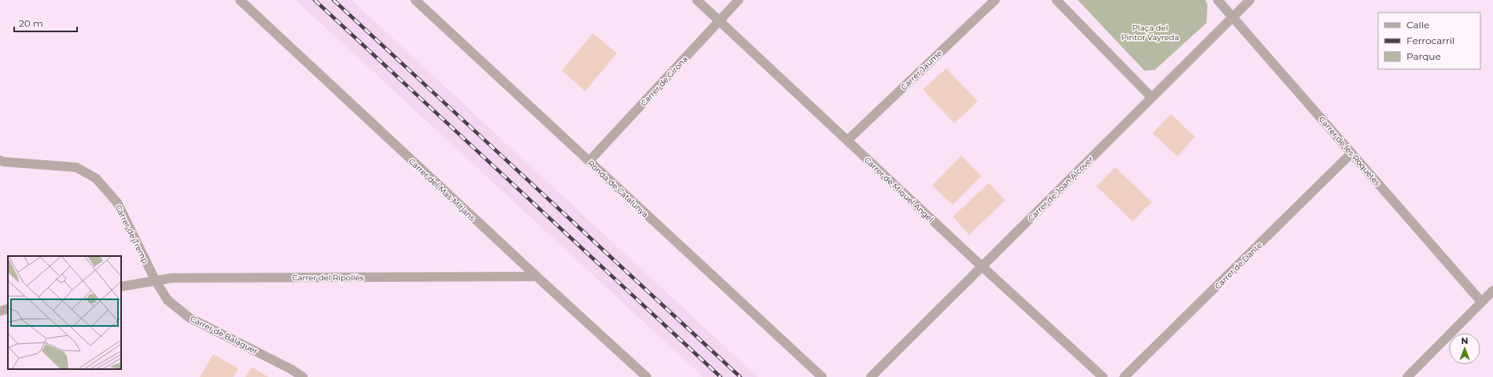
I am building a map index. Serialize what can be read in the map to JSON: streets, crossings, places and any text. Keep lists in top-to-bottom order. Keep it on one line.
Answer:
{"streets":{"street":["Carrer Jaume","Carrer de Girona","Carrer de les Roquetes","Ronda de Catalunya","Carrer de Joan Alcover","Carrer del Mas Mitjans","Carrer de Miquel Angel","Carrer de Tremp","Carrer de Dante","Carrer del Ripollès","Carrer de Balaguer"]},"crossings":[["Carrer Jaume","Carrer de Miquel Angel"],["Carrer de Girona","Ronda de Catalunya"],["Carrer de Girona","Carrer de Miquel Angel"],["Carrer de les Roquetes","Carrer de Joan Alcover"],["Carrer de les Roquetes","Carrer de Dante"],["Carrer de Joan Alcover","Carrer de Miquel Angel"],["Carrer del Mas Mitjans","Carrer del Ripollès"],["Carrer de Tremp","Carrer del Ripollès"],["Carrer de Tremp","Carrer de Balaguer"],["Carrer del Ripollès","Carrer de Balaguer"]],"parks":["Plaça del Pintor Vayreda"],"legend":["Calle","Ferrocarril","Parque"],"scale_bar":"20 m","north":"top"}
